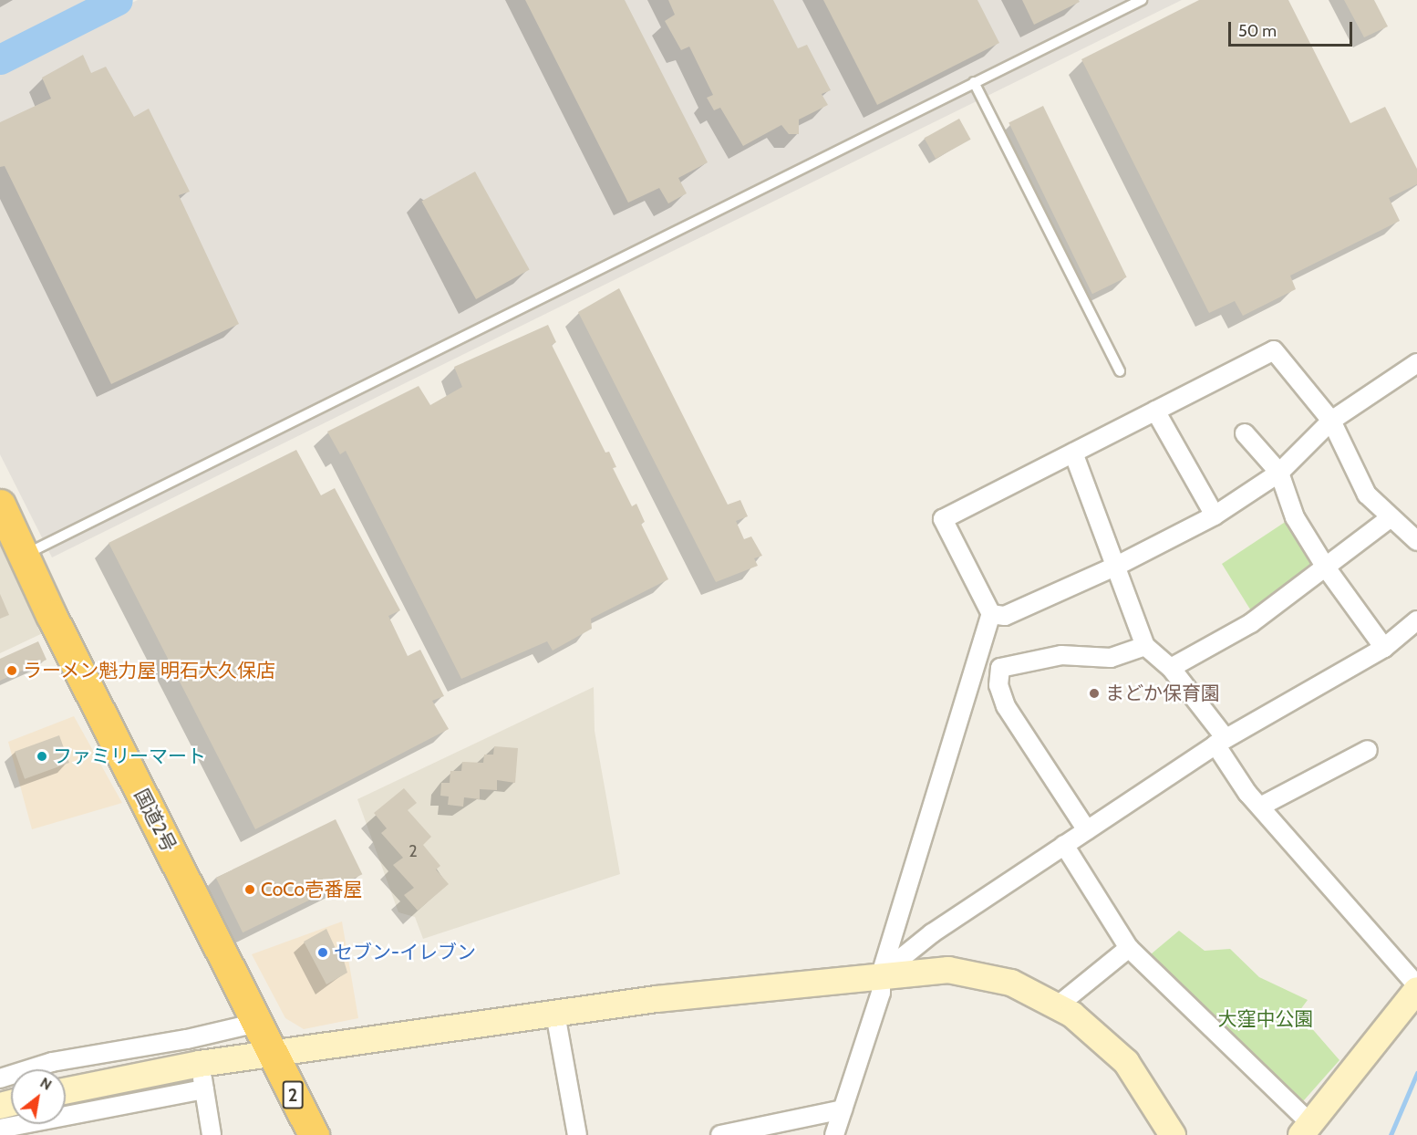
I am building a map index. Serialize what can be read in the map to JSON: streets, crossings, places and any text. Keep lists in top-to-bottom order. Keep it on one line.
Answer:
{"streets":{"highway":["国道2号","2"]},"parks":["大窪中公園"],"places":["ラーメン魁力屋 明石大久保店","まどか保育園","ファミリーマート","CoCo壱番屋","セブン-イレブン"],"house_numbers":["2"],"scale_bar":"50 m","north":"top right"}
